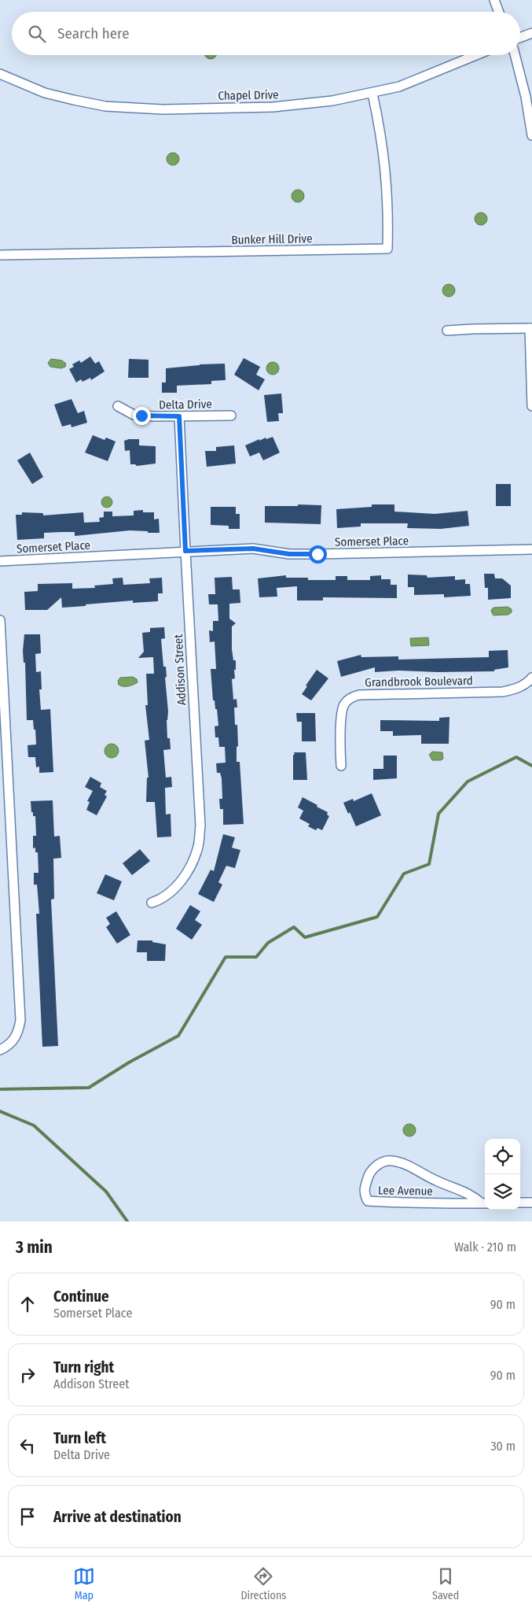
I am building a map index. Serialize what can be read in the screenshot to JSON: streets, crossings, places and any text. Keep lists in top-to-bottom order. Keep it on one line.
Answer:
{"streets":{"street":["Chapel Drive","Bunker Hill Drive","Delta Drive","Somerset Place","Addison Street","Grandbrook Boulevard","Lee Avenue"]},"crossings":[["Chapel Drive","Bunker Hill Drive"],["Delta Drive","Addison Street"],["Somerset Place","Addison Street"]],"page":{"search":"Search here","heading":["3 min","Walk · 210 m"],"list":[["Continue","Somerset Place","90 m"],["Turn right","Addison Street","90 m"],["Turn left","Delta Drive","30 m"],"Arrive at destination"],"nav":["Map","Directions","Saved"]}}
